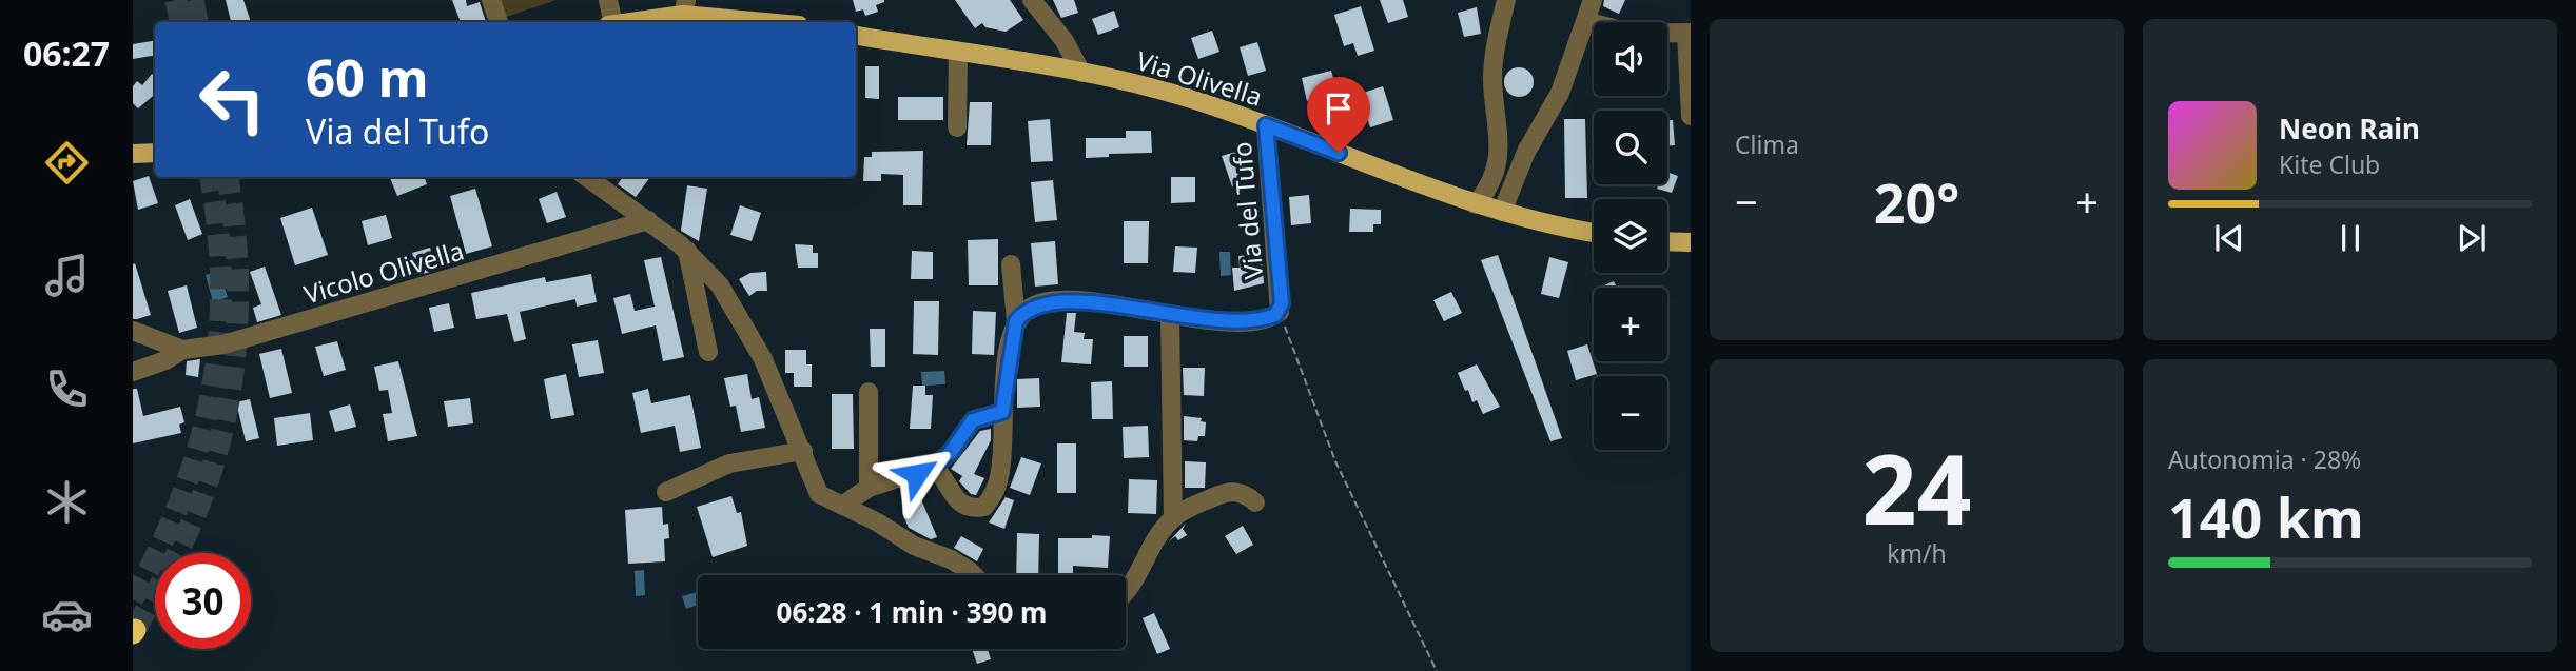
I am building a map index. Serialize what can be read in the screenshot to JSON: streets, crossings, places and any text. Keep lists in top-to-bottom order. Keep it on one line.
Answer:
{"streets":{"main road":["Via Olivella"],"street":["Via del Tufo","Vicolo Olivella"]},"crossings":[["Via Olivella","Via del Tufo"]],"page":{"tabs":"06:27","tile":["Clima",["24","km/h"],["Autonomia · 28%","140 km"]],"map_buttons":["+","−"],"turn":["60 m","Via del Tufo"],"song":["Neon Rain","Kite Club"],"heat":["−","20°","+"],"limit":"30","trip":"06:28 · 1 min · 390 m"}}
